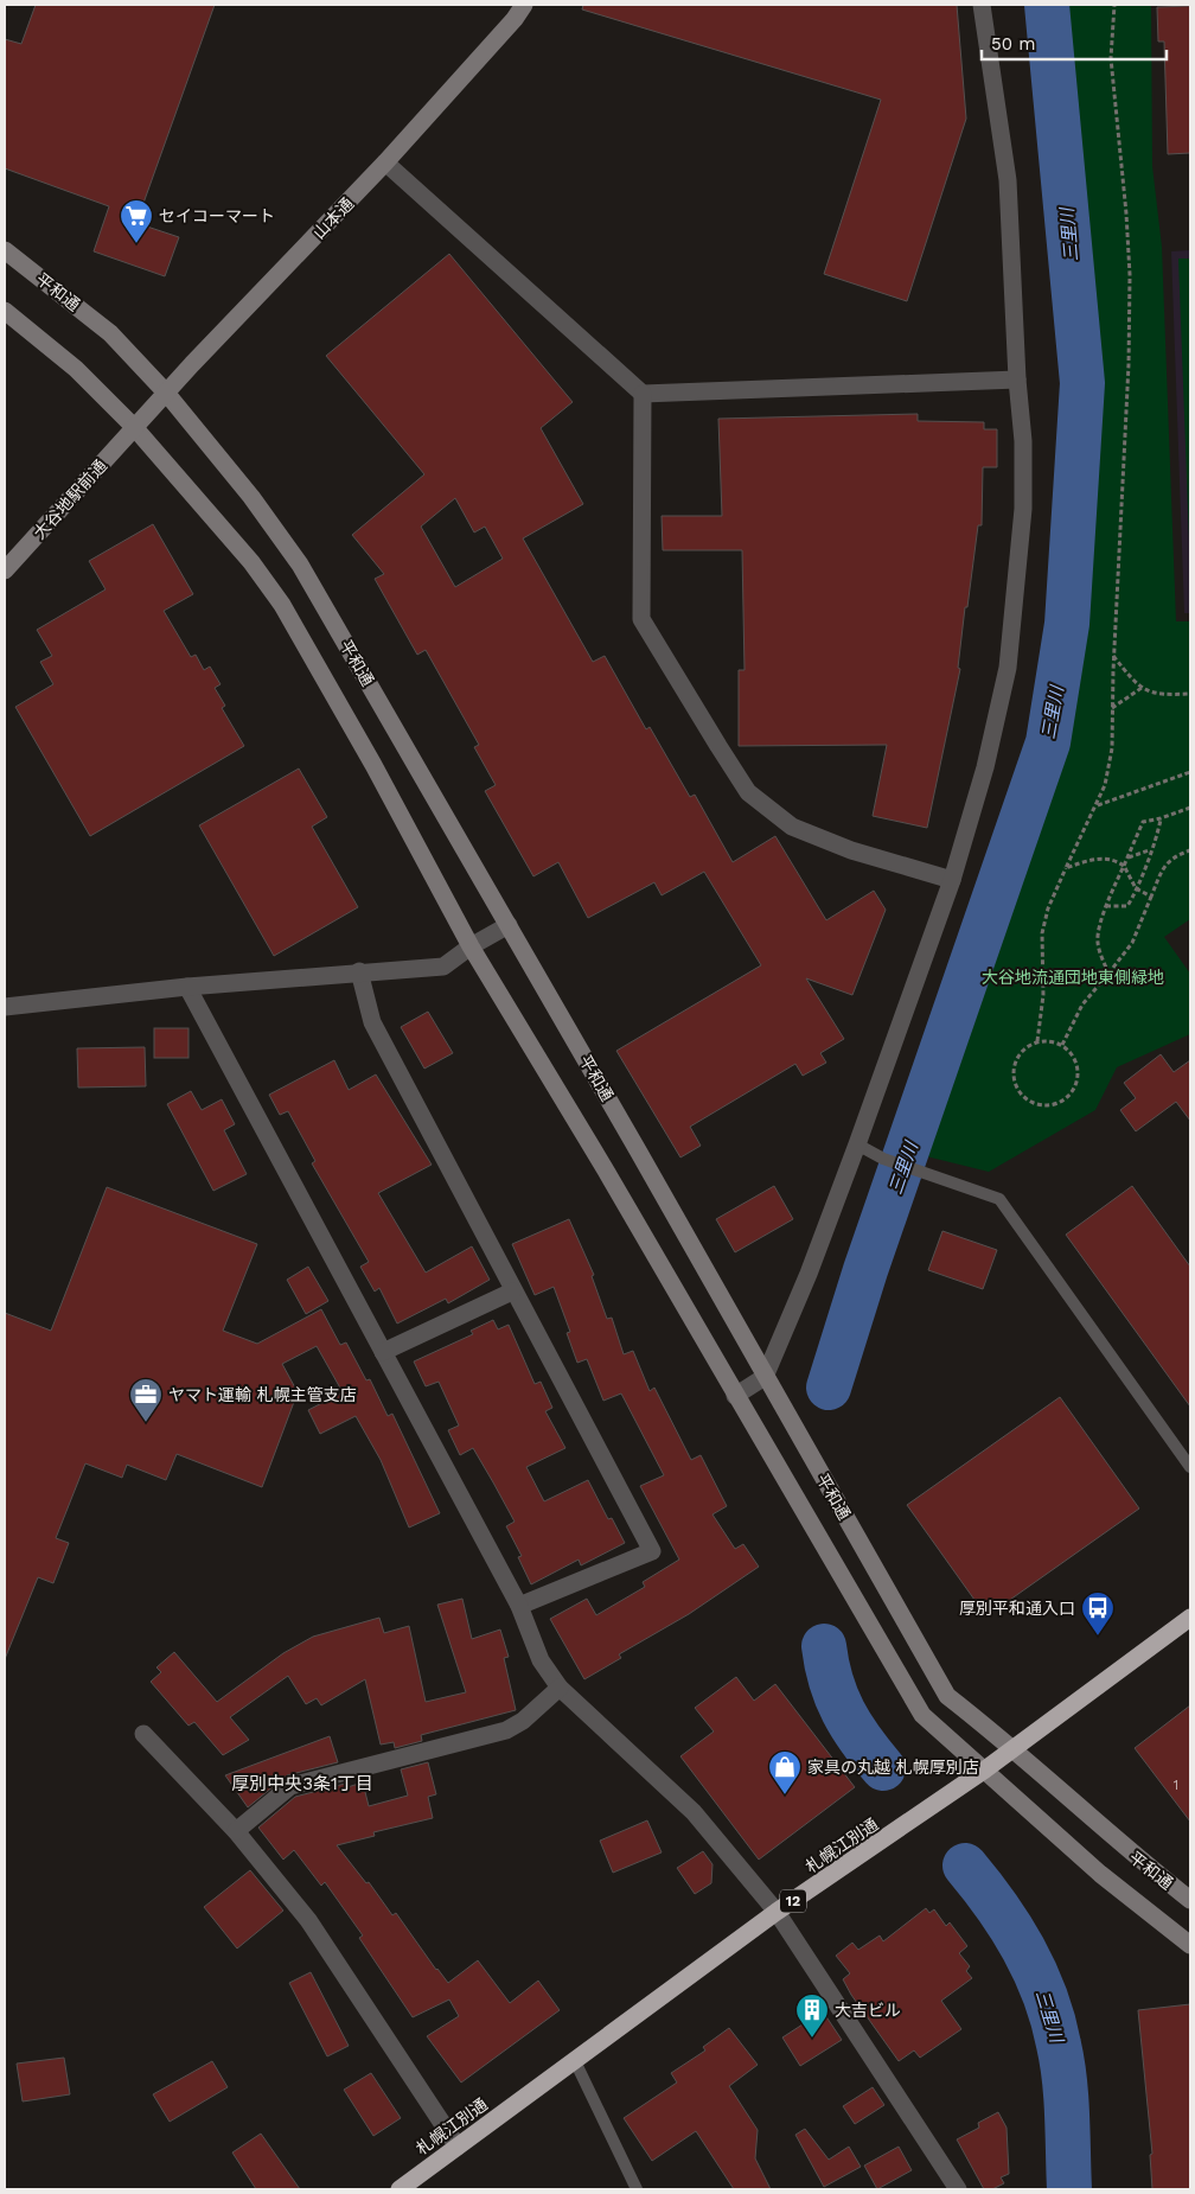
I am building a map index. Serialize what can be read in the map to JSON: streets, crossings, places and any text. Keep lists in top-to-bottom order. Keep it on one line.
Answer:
{"streets":{"highway":["札幌江別通","12"],"street":["山本通","平和通","大谷地駅前通"]},"crossings":[["山本通","平和通"],["山本通","大谷地駅前通"],["平和通","大谷地駅前通"],["平和通","札幌江別通"]],"districts":["厚別中央3条1丁目"],"water":["三里川"],"parks":["大谷地流通団地東側緑地"],"places":{"supermarket":["セイコーマート"],"office":["ヤマト運輸 札幌主管支店"],"bus stop":["厚別平和通入口"],"shop":["家具の丸越 札幌厚別店"],"building":["大吉ビル"]},"house_numbers":["1"],"scale_bar":"50 m"}
